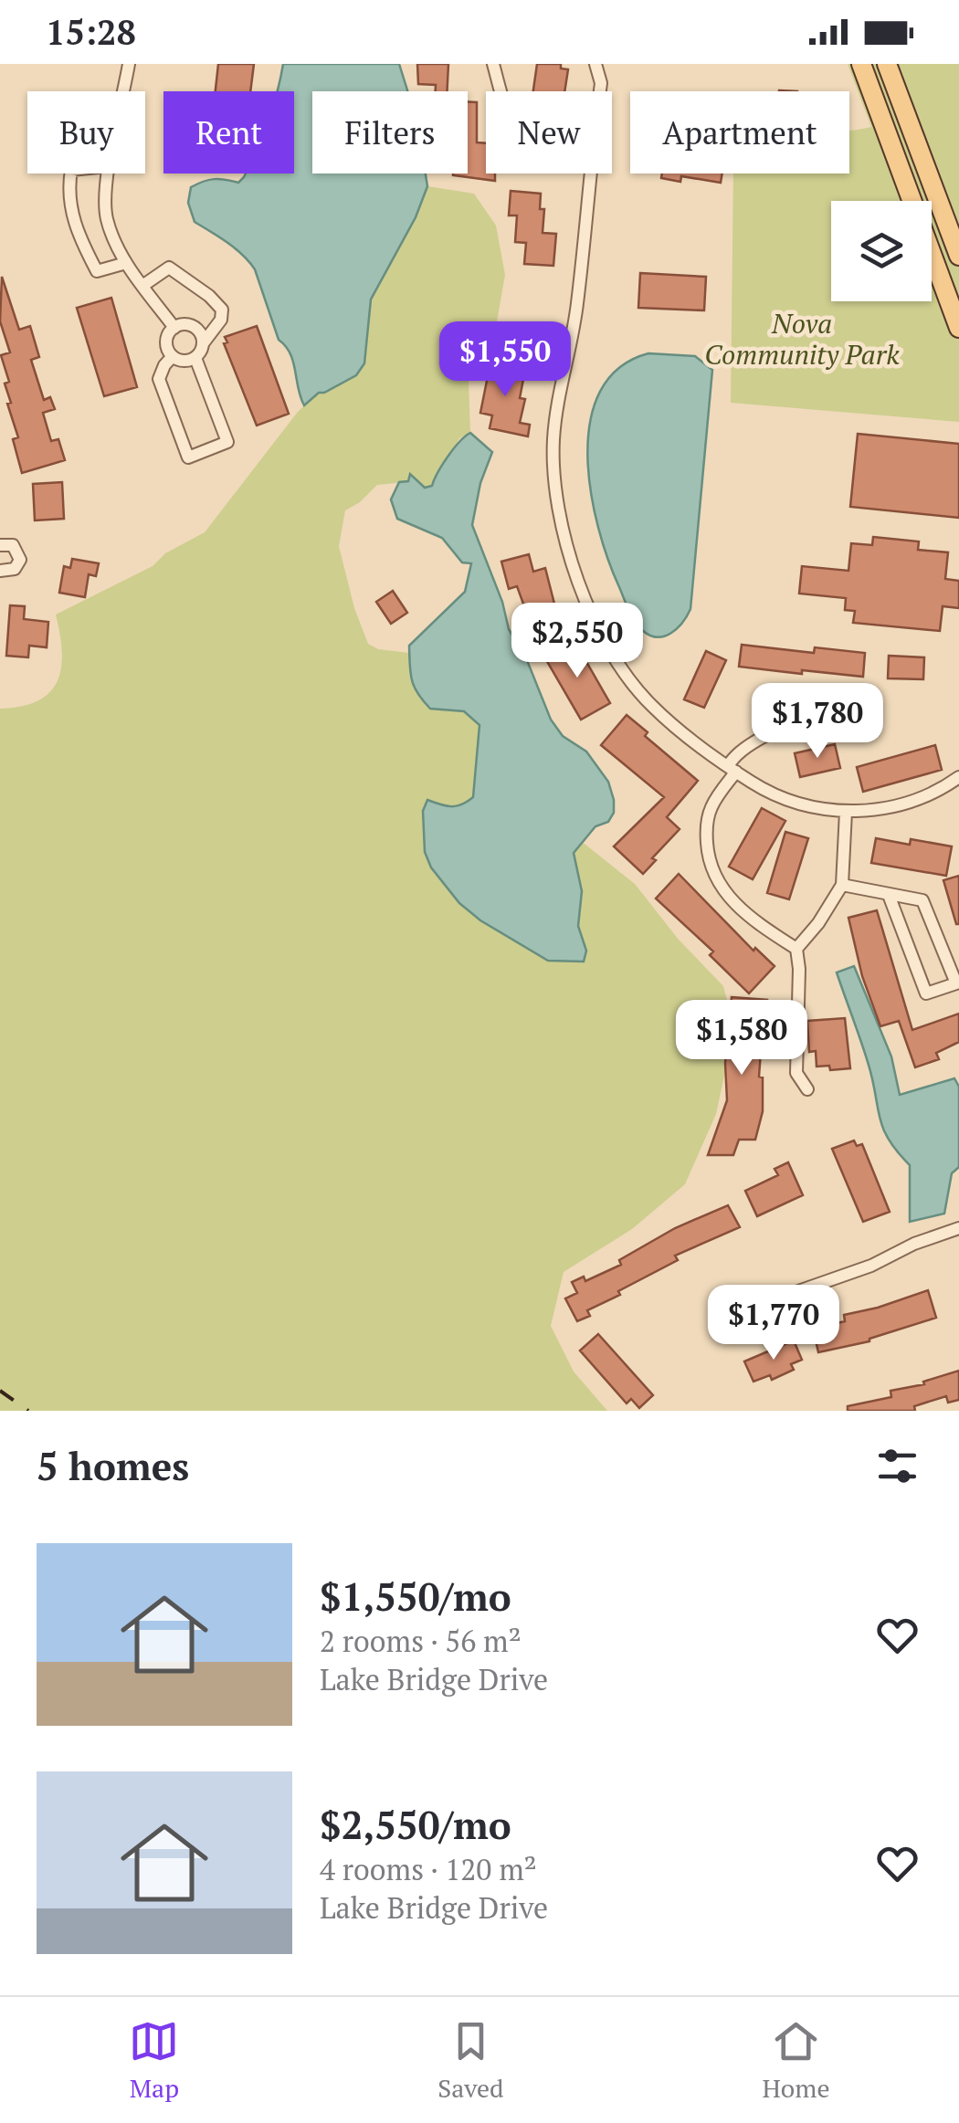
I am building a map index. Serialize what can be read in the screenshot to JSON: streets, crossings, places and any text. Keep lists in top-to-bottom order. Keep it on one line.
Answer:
{"parks":["Nova Community Park"],"page":{"status":"15:28","chip":["Buy","Rent","Filters","New","Apartment"],"price":["$1,550","$2,550","$1,780","$1,580","$1,770"],"heading":"5 homes","list":[{"name":"$1,550/mo","note":"2 rooms · 56 m² · Lake Bridge Drive"},{"name":"$2,550/mo","note":"4 rooms · 120 m² · Lake Bridge Drive"}],"tabs":["Map","Saved","Home"]}}
